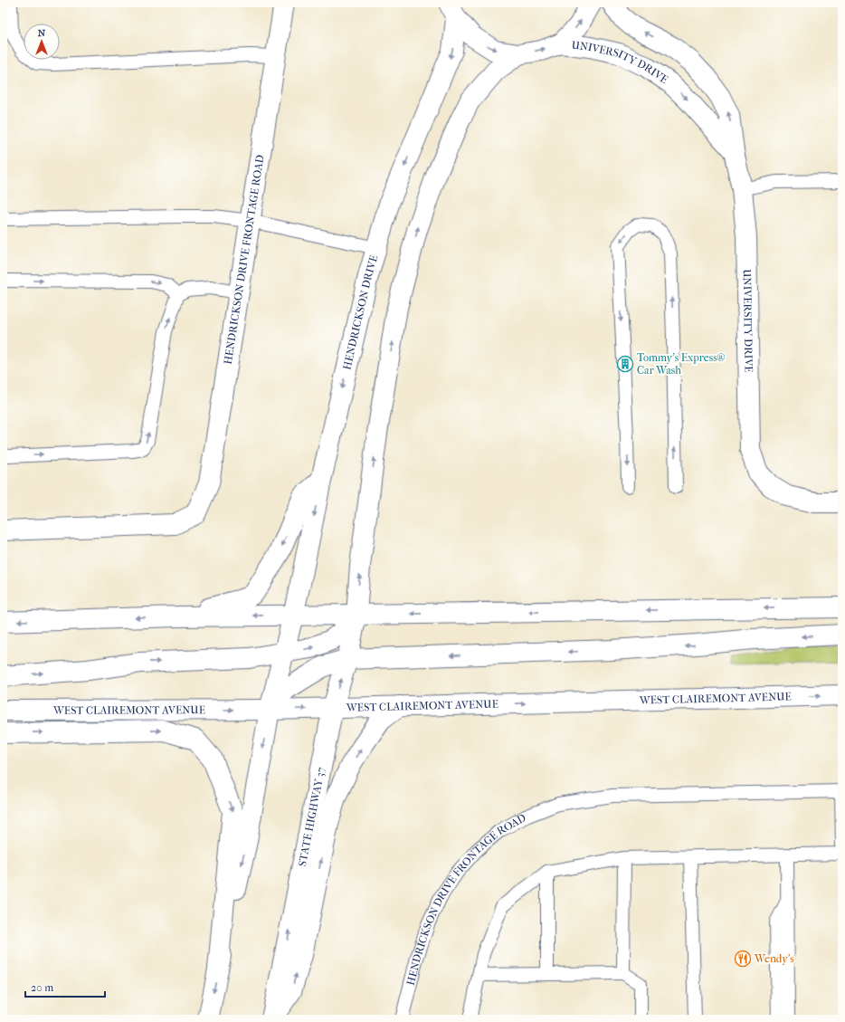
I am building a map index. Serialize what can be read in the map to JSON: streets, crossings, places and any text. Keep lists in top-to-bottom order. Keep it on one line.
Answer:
{"streets":{"main road":["UNIVERSITY DRIVE","HENDRICKSON DRIVE FRONTAGE ROAD","HENDRICKSON DRIVE","WEST CLAIREMONT AVENUE","STATE HIGHWAY 37"]},"crossings":[["WEST CLAIREMONT AVENUE","STATE HIGHWAY 37"]],"places":{"building":["Tommy's Express® Car Wash"],"restaurant":["Wendy's"]},"scale_bar":"20 m","north":"top"}
